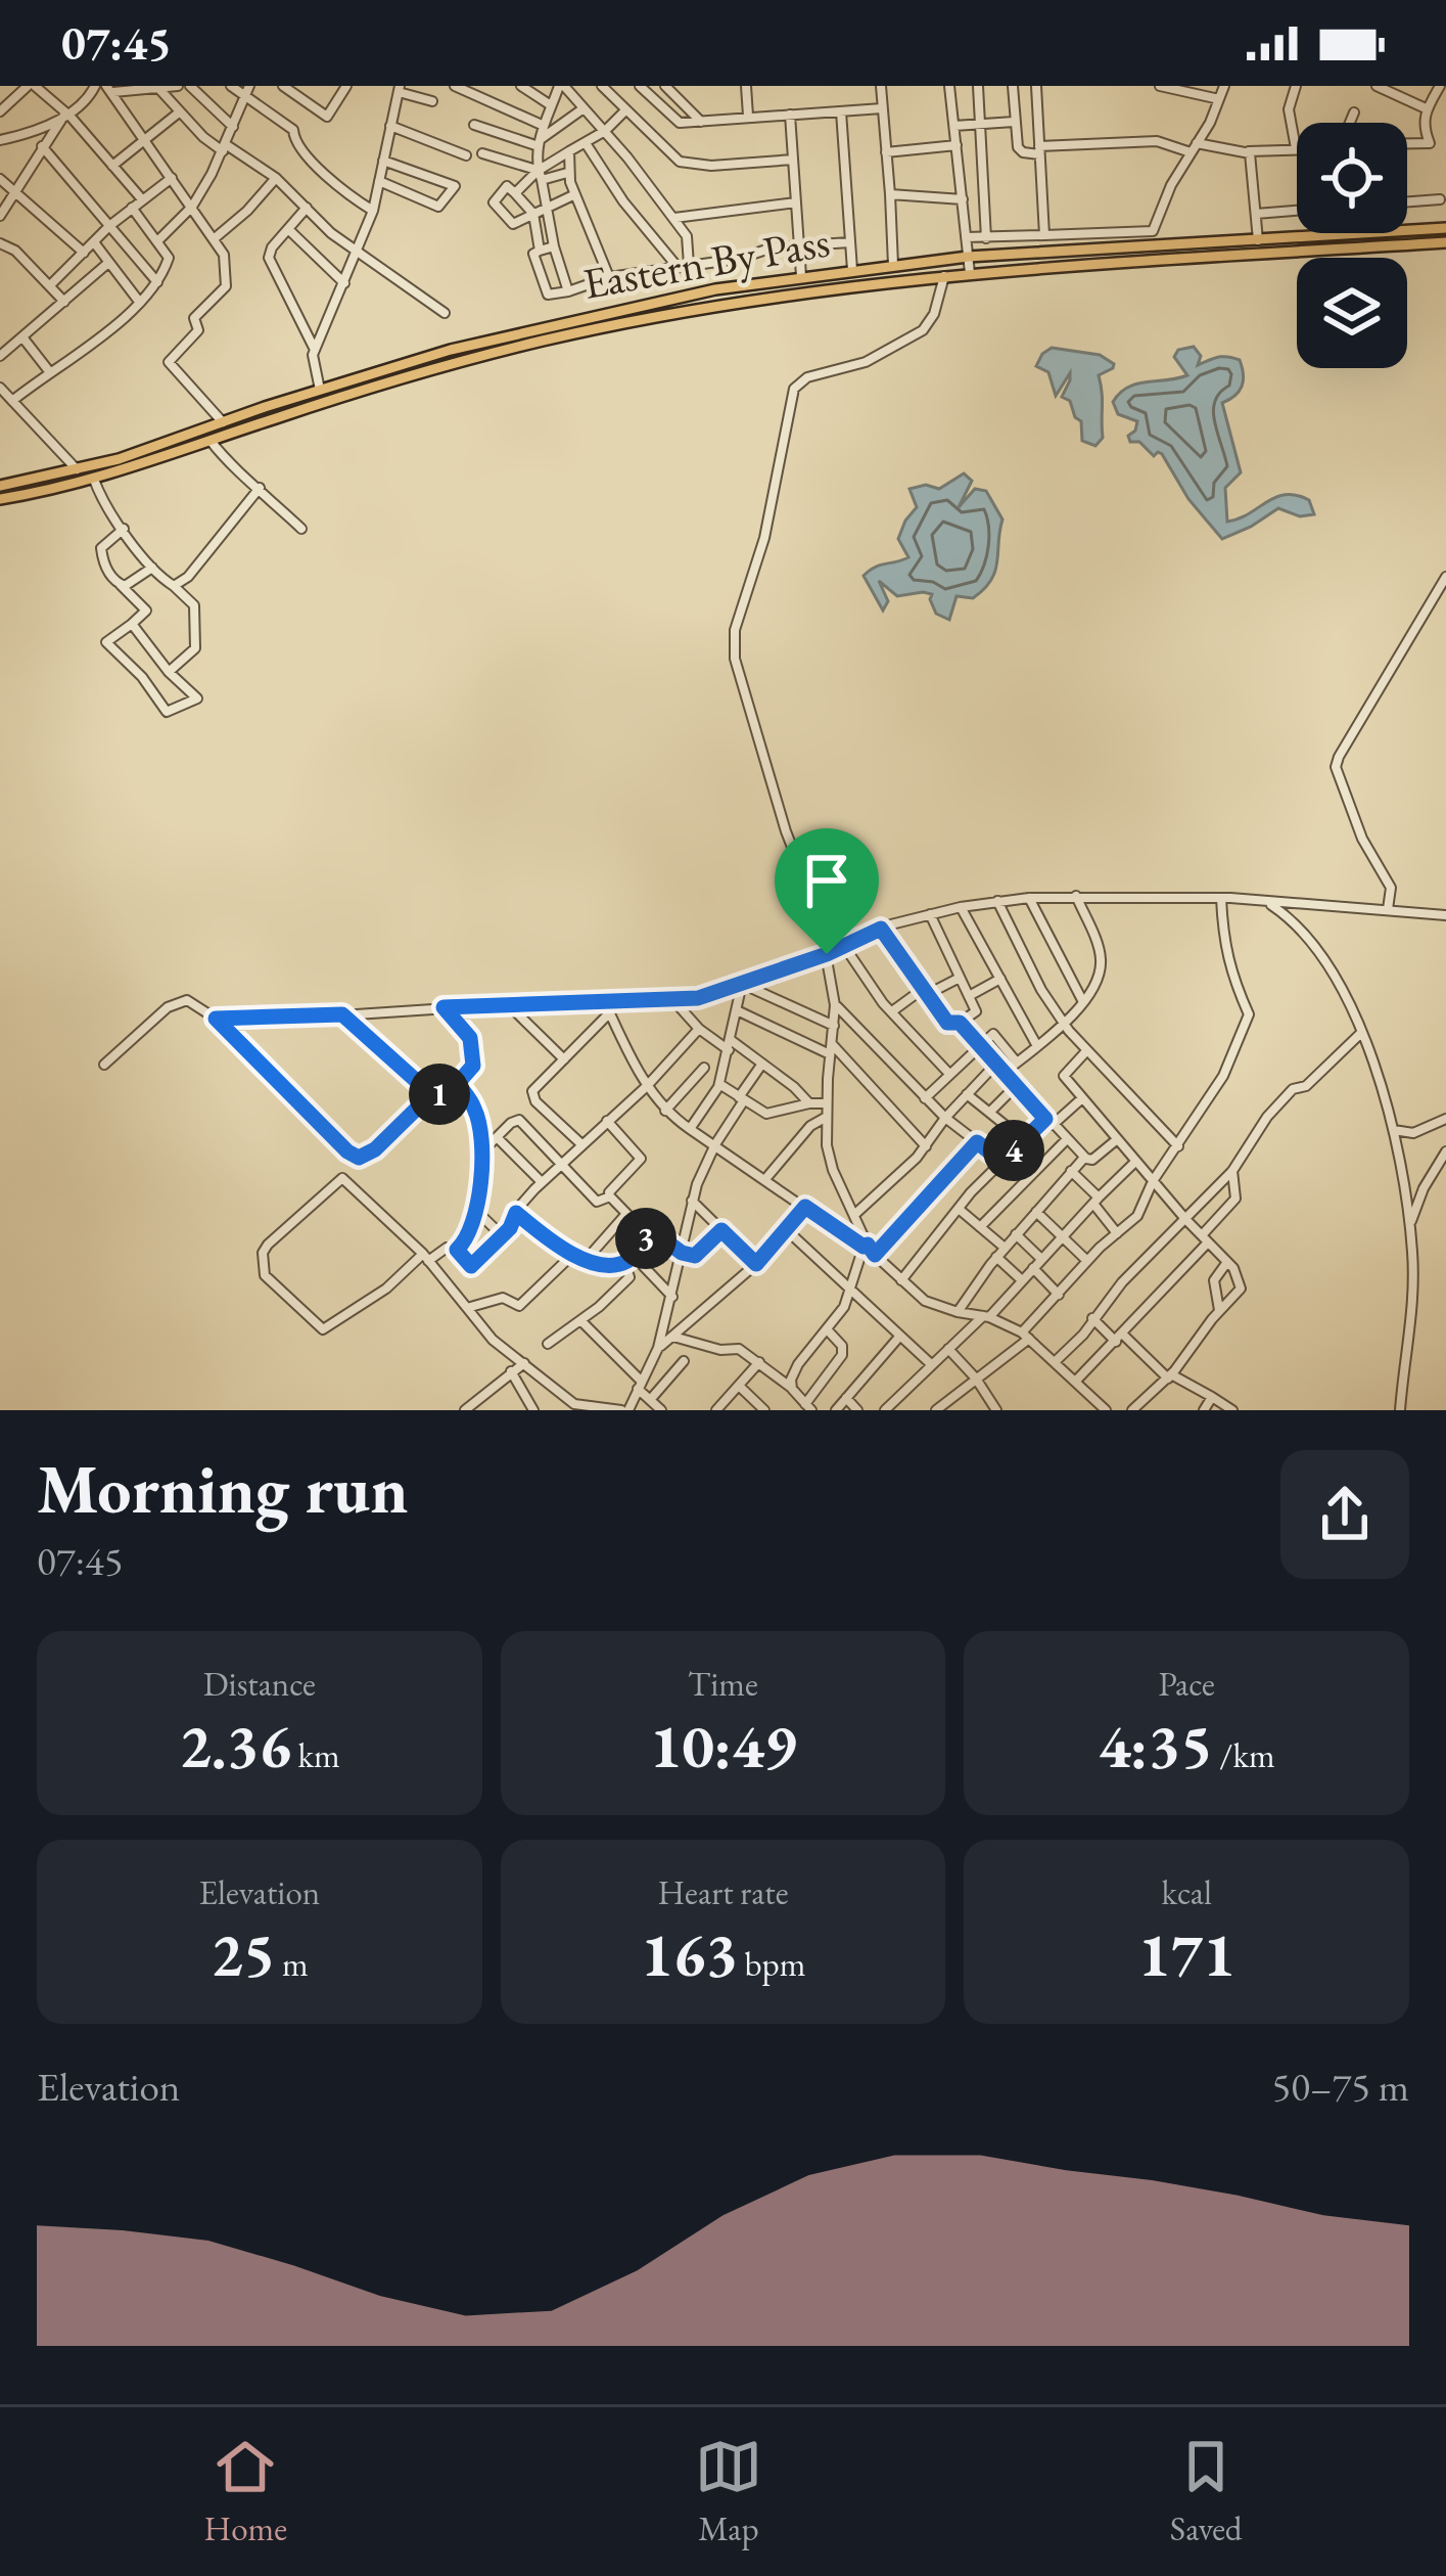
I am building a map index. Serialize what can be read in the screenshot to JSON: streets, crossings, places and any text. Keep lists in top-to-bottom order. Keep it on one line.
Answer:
{"streets":{"main road":["Eastern By Pass"]},"page":{"status":"07:45","pins":["1","4","3"],"heading":["Morning run","07:45"],"stats":[["Distance","2.36 km"],["Time","10:49"],["Pace","4:35 /km"],["Elevation","25 m"],["Heart rate","163 bpm"],["kcal","171"]],"chart":["Elevation","50–75 m"],"tabs":["Home","Map","Saved"]}}
